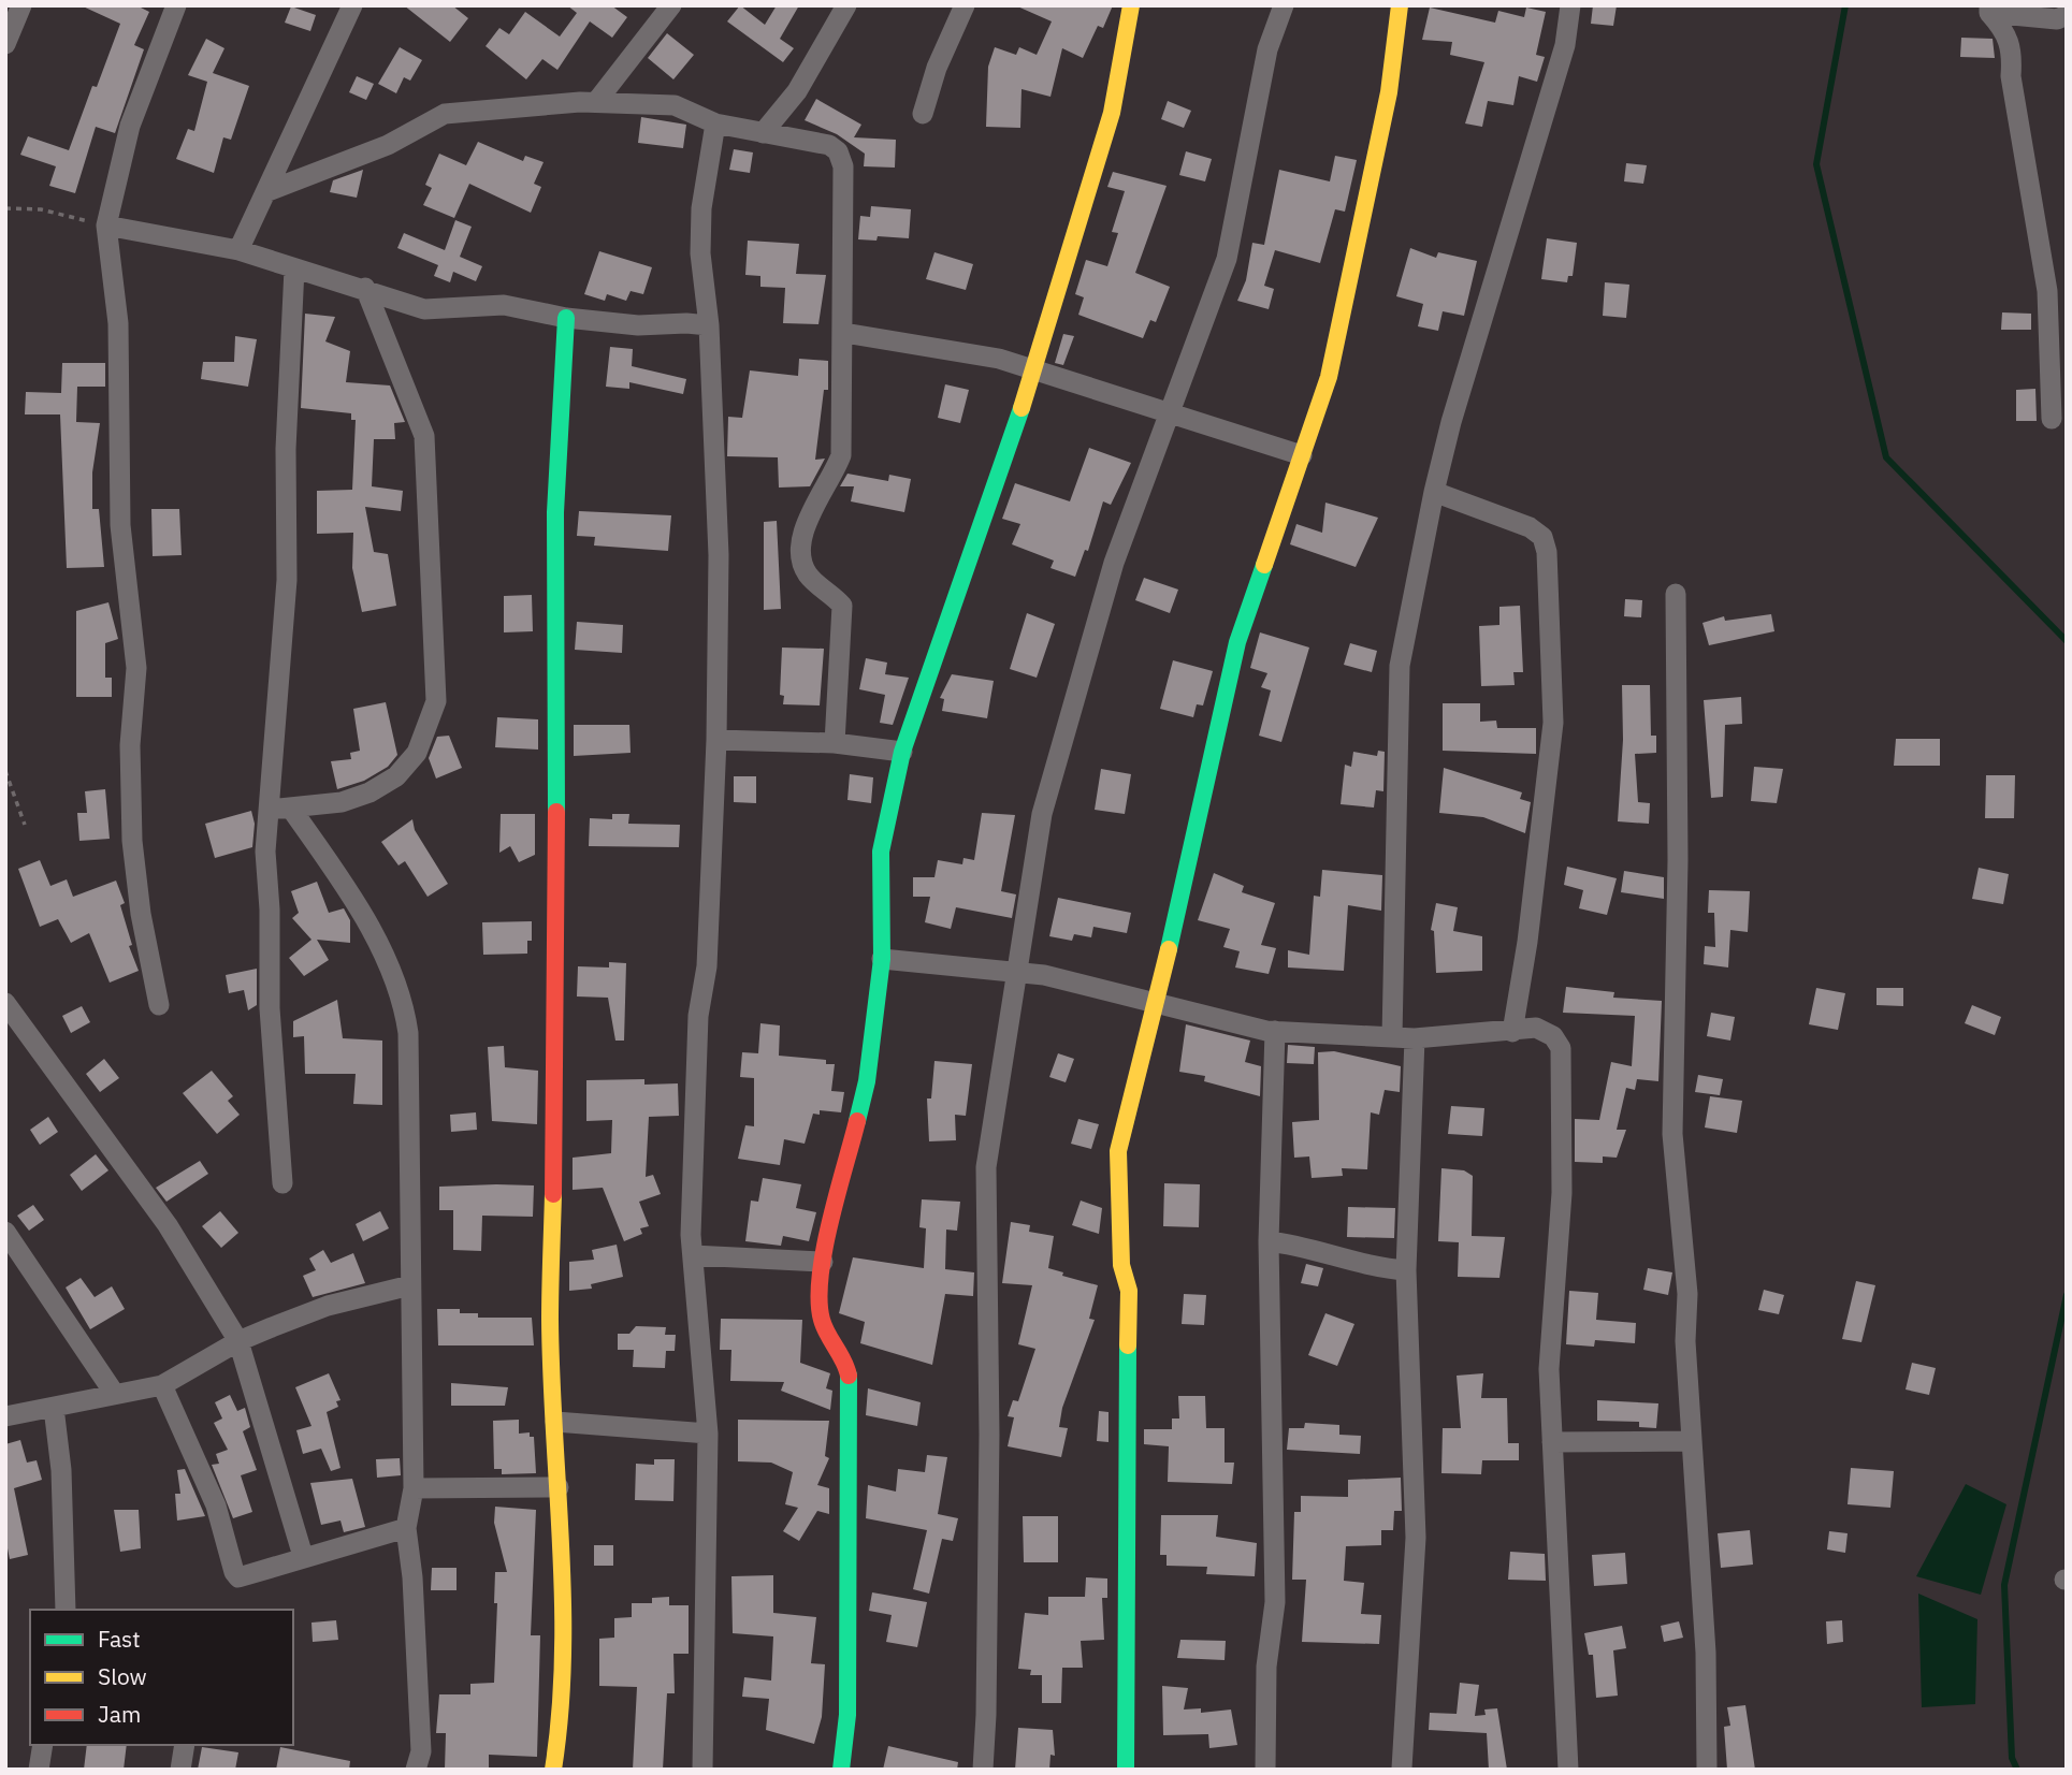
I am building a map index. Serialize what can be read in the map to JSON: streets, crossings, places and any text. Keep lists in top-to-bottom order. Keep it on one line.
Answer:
{"legend":["Fast","Slow","Jam"]}
